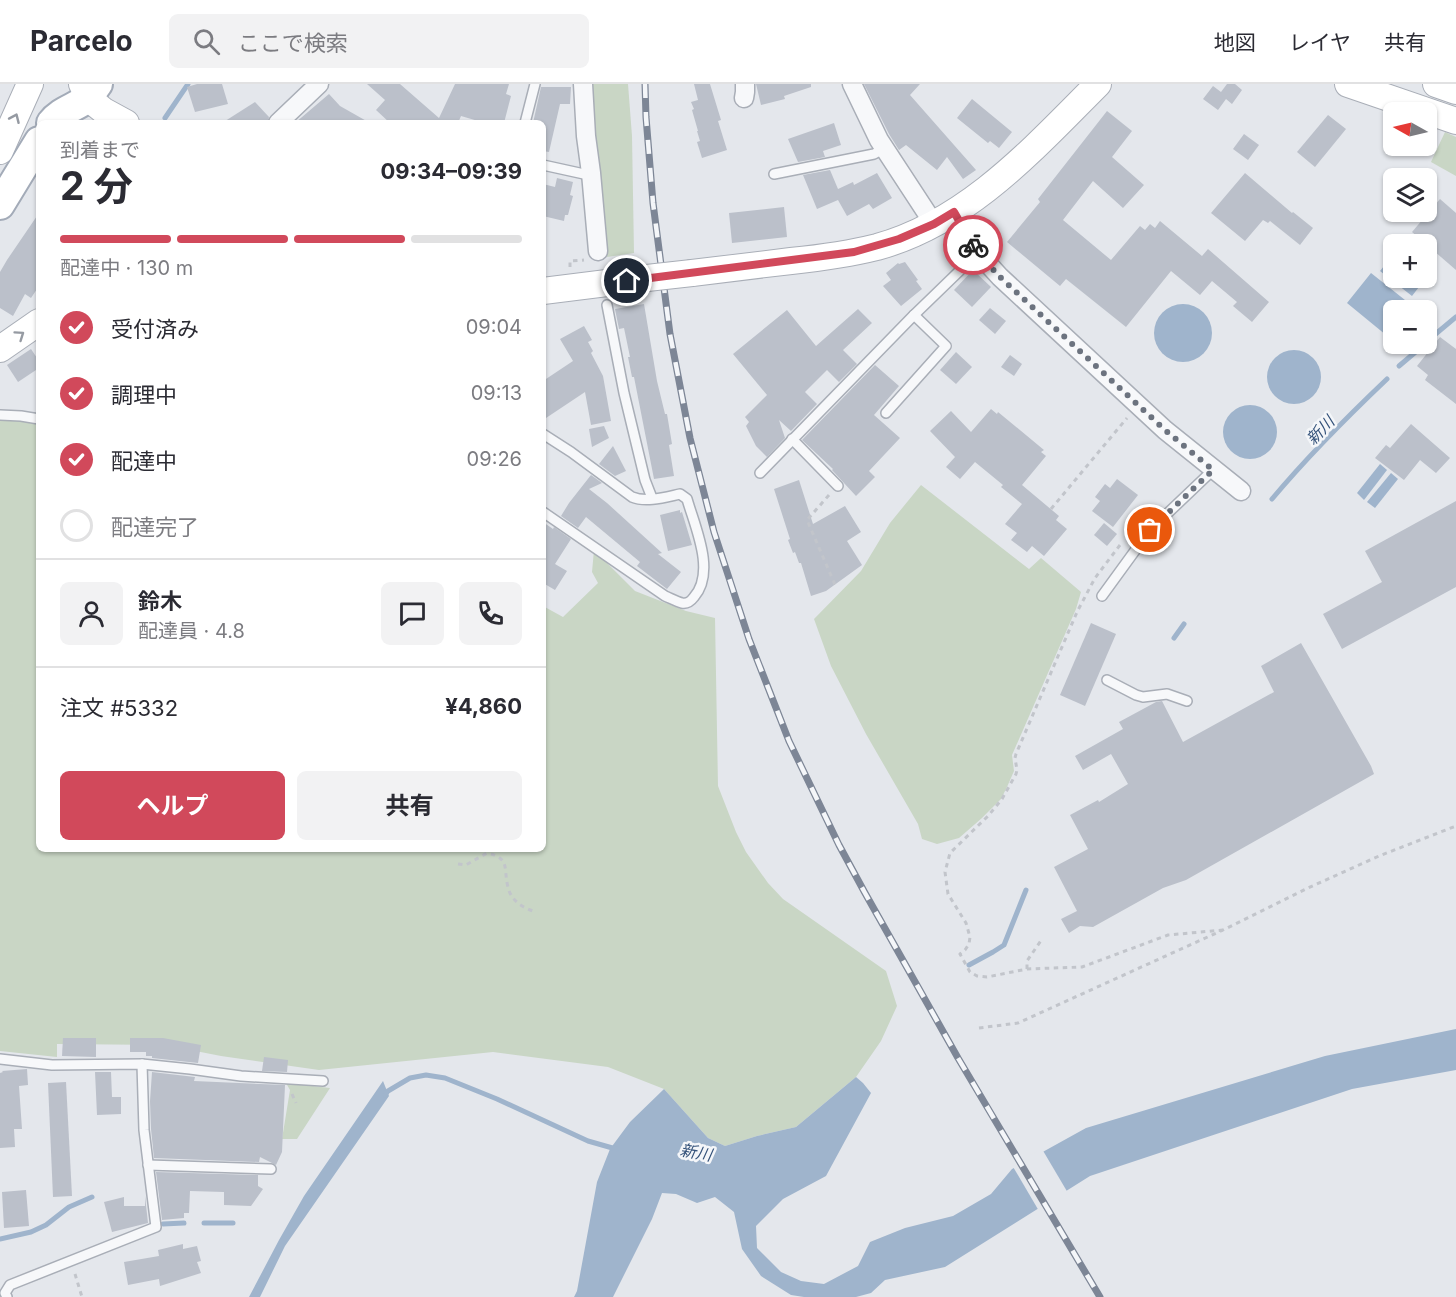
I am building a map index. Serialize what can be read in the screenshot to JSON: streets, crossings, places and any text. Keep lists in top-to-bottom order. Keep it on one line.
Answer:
{"water":["新川"],"north":"left","page":{"header":"Parcelo","search":"ここで検索","nav":["地図","レイヤ","共有"],"map_buttons":["+","−"],"heading":["2 分","到着まで","09:34–09:39"],"panel":["鈴木","配達員 · 4.8","注文 #5332","¥4,860"],"bar":"配達中 · 130 m","list":[["受付済み","09:04"],["調理中","09:13"],["配達中","09:26"],"配達完了"],"buttons":["ヘルプ","共有"]}}
